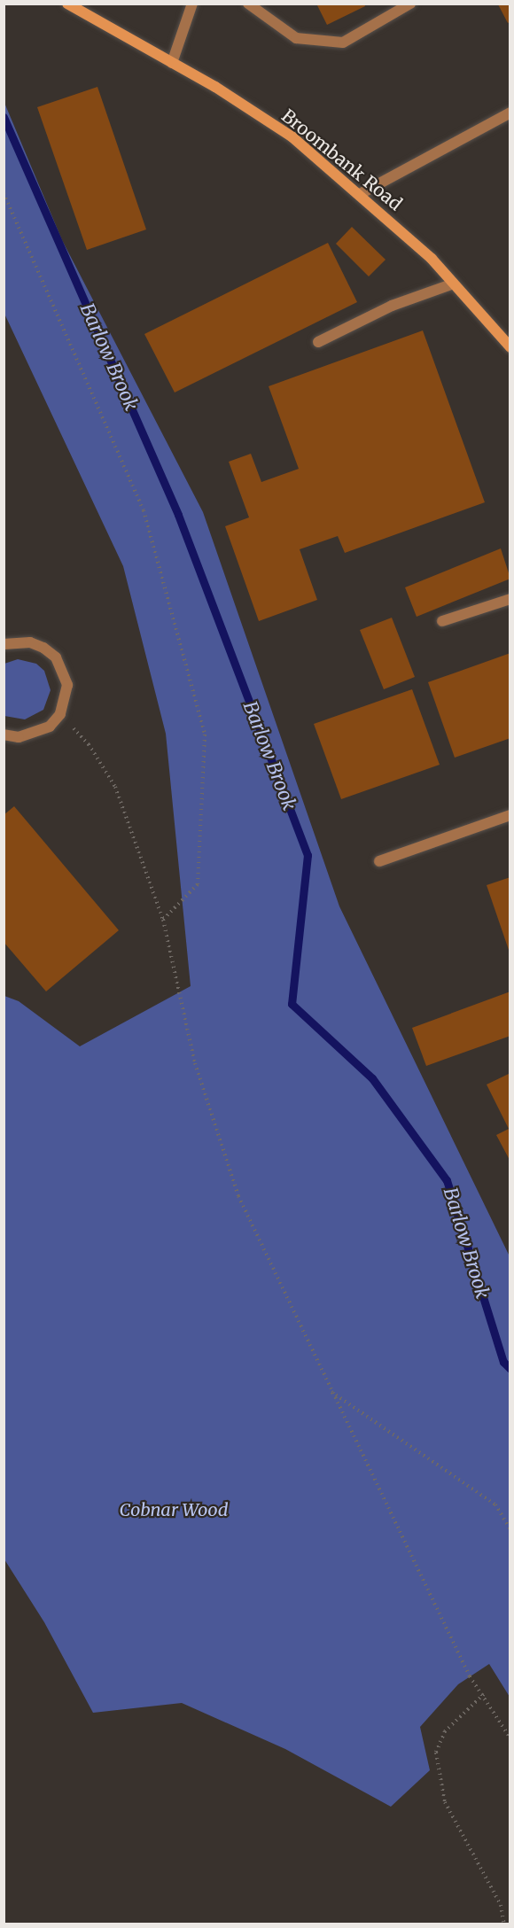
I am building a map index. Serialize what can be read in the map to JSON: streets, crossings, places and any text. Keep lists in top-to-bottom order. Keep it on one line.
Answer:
{"streets":{"street":["Broombank Road"]},"water":["Barlow Brook"],"parks":["Cobnar Wood"]}
